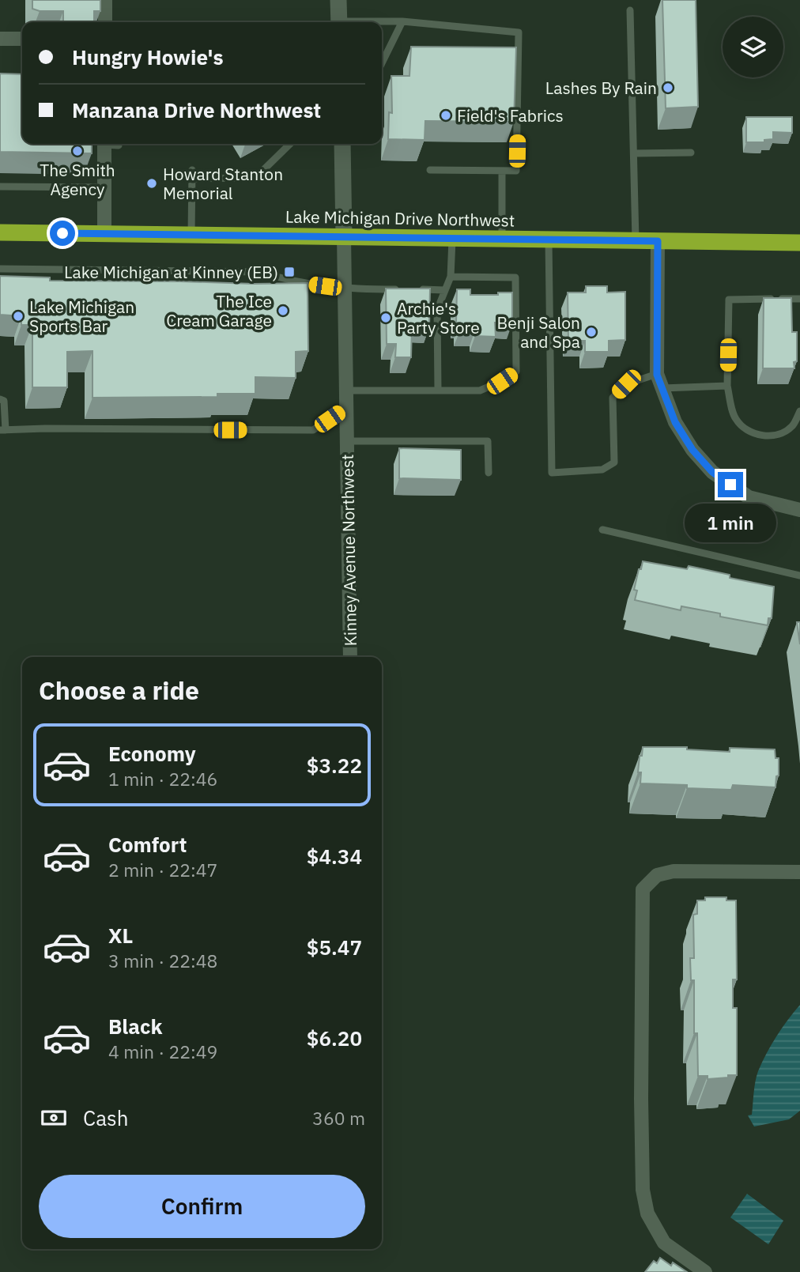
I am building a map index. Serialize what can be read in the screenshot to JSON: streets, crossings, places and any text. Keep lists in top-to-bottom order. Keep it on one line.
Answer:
{"streets":{"highway":["Lake Michigan Drive Northwest"],"street":["Kinney Avenue Northwest"]},"crossings":[["Lake Michigan Drive Northwest","Kinney Avenue Northwest"]],"places":{"other":["Lashes By Rain","Field's Fabrics","The Smith Agency","Howard Stanton Memorial","The Ice Cream Garage","Lake Michigan Sports Bar","Archie's Party Store","Benji Salon and Spa"],"transit":["Lake Michigan at Kinney (EB)"]},"page":{"banner":["Hungry Howie's","Manzana Drive Northwest"],"bubble":"1 min","heading":"Choose a ride","list":[{"name":"Economy","note":"1 min · 22:46","value":"$3.22"},{"name":"Comfort","note":"2 min · 22:47","value":"$4.34"},{"name":"XL","note":"3 min · 22:48","value":"$5.47"},{"name":"Black","note":"4 min · 22:49","value":"$6.20"}],"pay":["Cash","360 m"],"buttons":"Confirm"}}
